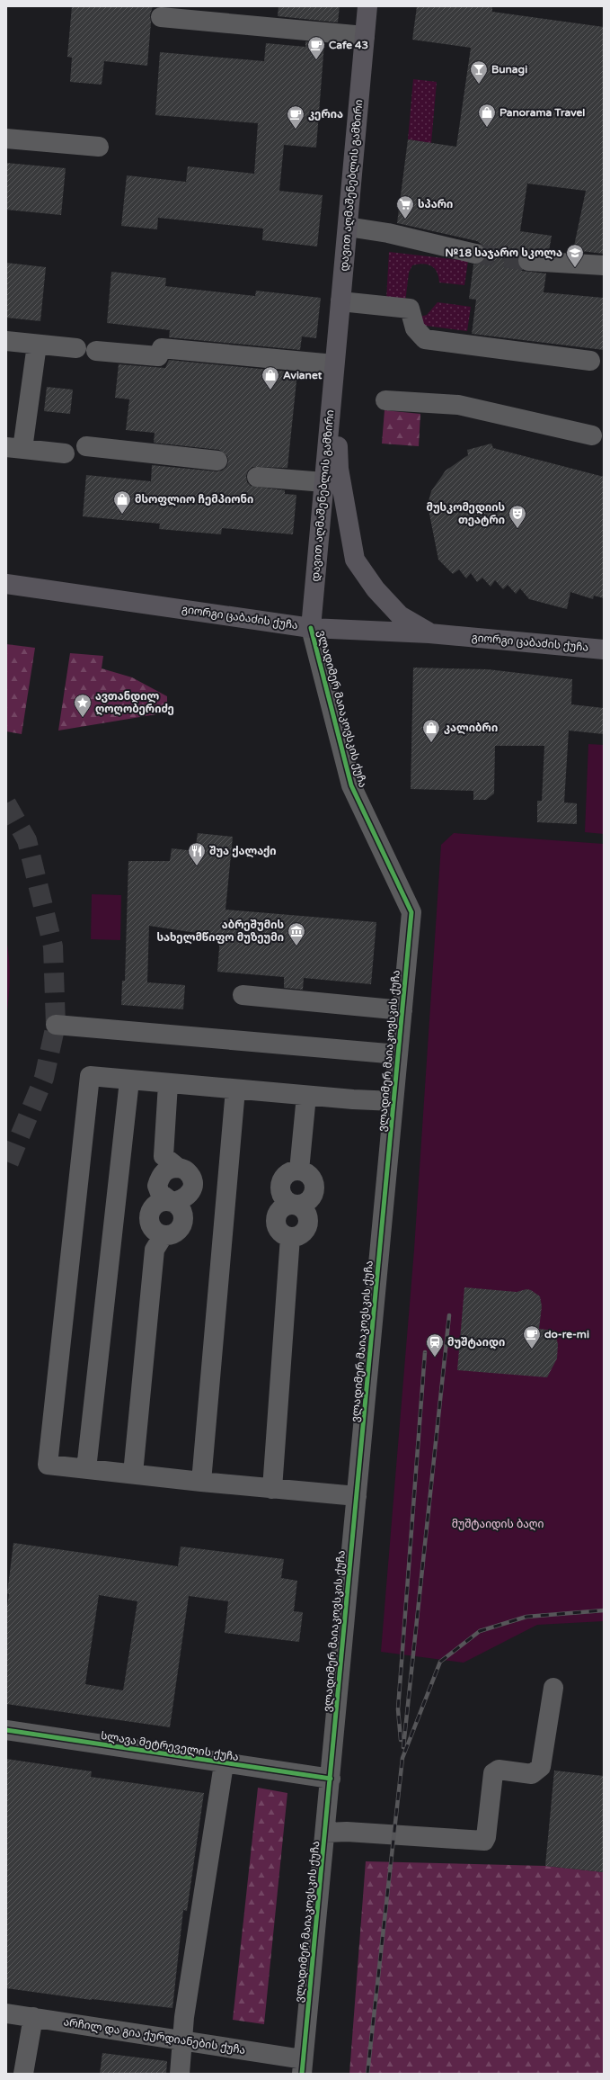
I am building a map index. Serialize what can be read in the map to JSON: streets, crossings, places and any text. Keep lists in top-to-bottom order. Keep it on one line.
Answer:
{"streets":{"main road":["დავით აღმაშენებლის გამზირი","გიორგი ცაბაძის ქუჩა"],"street":["ვლადიმერ მაიაკოვსკის ქუჩა","სლავა მეტრეველის ქუჩა","არჩილ და გია ქურდიანების ქუჩა"]},"crossings":[["დავით აღმაშენებლის გამზირი","გიორგი ცაბაძის ქუჩა"],["დავით აღმაშენებლის გამზირი","ვლადიმერ მაიაკოვსკის ქუჩა"],["გიორგი ცაბაძის ქუჩა","ვლადიმერ მაიაკოვსკის ქუჩა"],["ვლადიმერ მაიაკოვსკის ქუჩა","სლავა მეტრეველის ქუჩა"],["ვლადიმერ მაიაკოვსკის ქუჩა","არჩილ და გია ქურდიანების ქუჩა"]],"parks":["მუშტაიდის ბაღი"],"places":{"cafe":["Cafe 43","კერია","do-re-mi"],"bar":["Bunagi"],"shop":["Panorama Travel","Avianet","მსოფლიო ჩემპიონი","კალიბრი"],"supermarket":["სპარი"],"school or university":["№18 საჯარო სკოლა"],"theatre":["მუსკომედიის თეატრი"],"place":["ავთანდილ ღოღობერიძე"],"restaurant":["შუა ქალაქი"],"museum":["აბრეშუმის სახელმწიფო მუზეუმი"],"station":["მუშტაიდი"]}}
